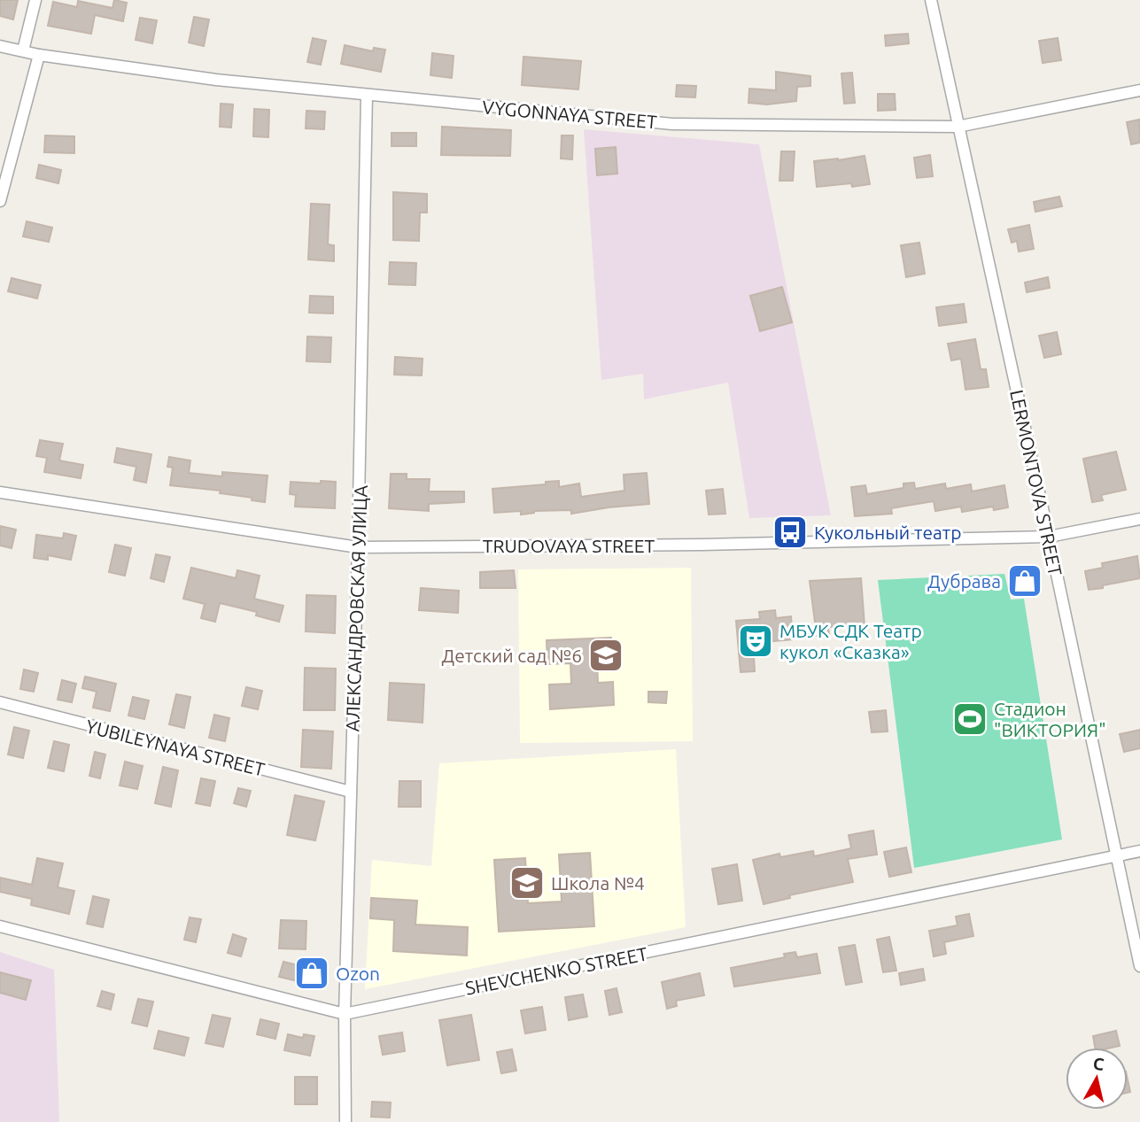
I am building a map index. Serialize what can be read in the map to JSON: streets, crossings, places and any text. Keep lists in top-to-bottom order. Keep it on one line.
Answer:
{"streets":{"street":["VYGONNAYA STREET","LERMONTOVA STREET","TRUDOVAYA STREET","АЛЕКСАНДРОВСКАЯ УЛИЦА","YUBILEYNAYA STREET","SHEVCHENKO STREET"]},"crossings":[["VYGONNAYA STREET","LERMONTOVA STREET"],["VYGONNAYA STREET","АЛЕКСАНДРОВСКАЯ УЛИЦА"],["LERMONTOVA STREET","TRUDOVAYA STREET"],["LERMONTOVA STREET","SHEVCHENKO STREET"],["TRUDOVAYA STREET","АЛЕКСАНДРОВСКАЯ УЛИЦА"],["АЛЕКСАНДРОВСКАЯ УЛИЦА","YUBILEYNAYA STREET"],["АЛЕКСАНДРОВСКАЯ УЛИЦА","SHEVCHENKO STREET"]],"places":{"bus stop":["Кукольный театр"],"shop":["Дубрава","Ozon"],"theatre":["МБУК СДК Театр кукол «Сказка»"],"school or university":["Детский сад №6","Школа №4"],"sports":["Стадион \"ВИКТОРИЯ\""]},"north":"top"}
